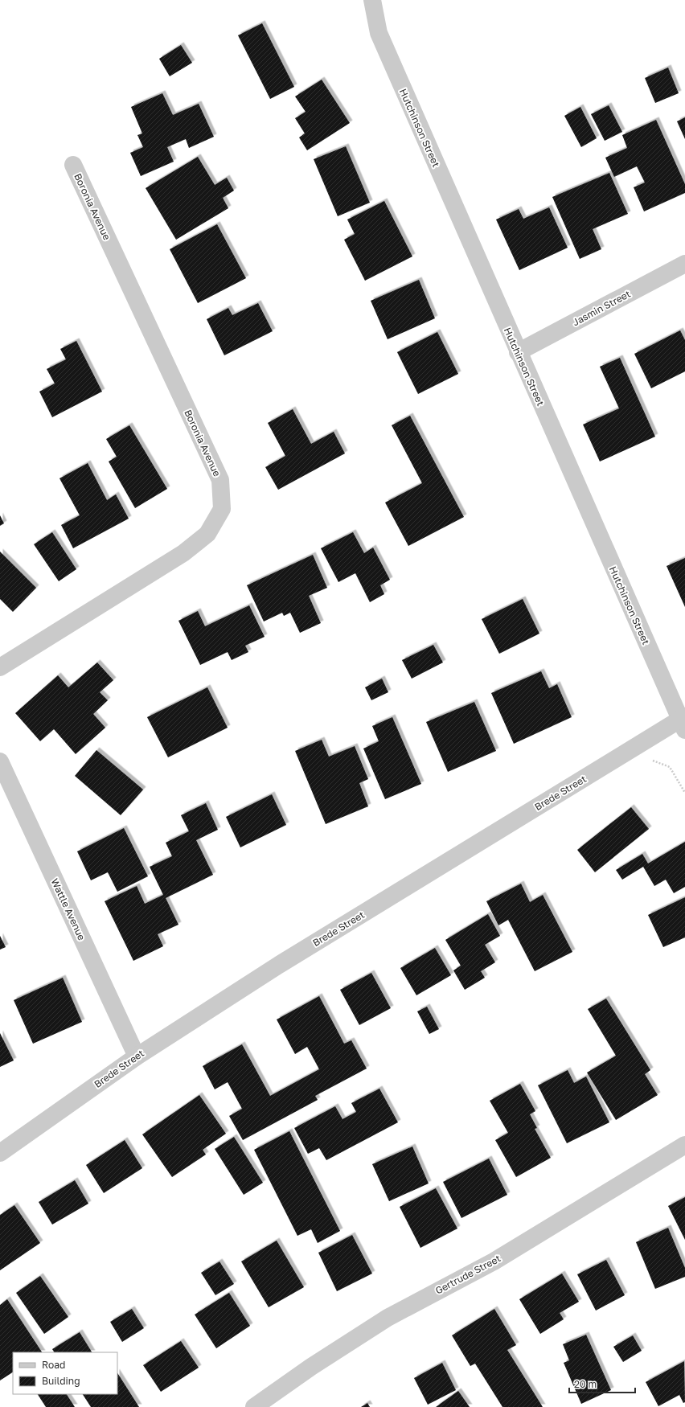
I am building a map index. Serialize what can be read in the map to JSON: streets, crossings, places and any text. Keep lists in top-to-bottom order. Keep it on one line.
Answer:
{"streets":{"street":["Hutchinson Street","Boronia Avenue","Jasmin Street","Brede Street","Wattle Avenue","Gertrude Street"]},"crossings":[["Hutchinson Street","Jasmin Street"],["Hutchinson Street","Brede Street"],["Brede Street","Wattle Avenue"]],"legend":["Road","Building"],"scale_bar":"20 m"}
